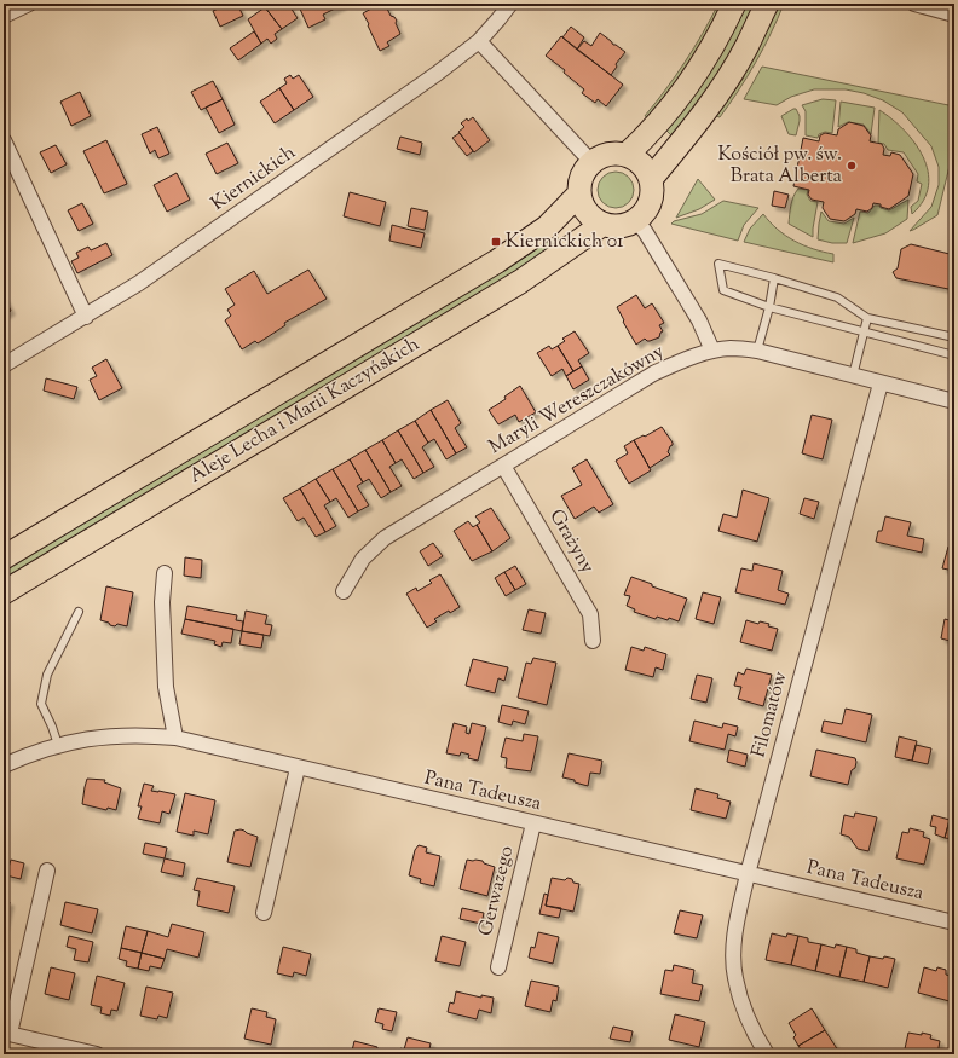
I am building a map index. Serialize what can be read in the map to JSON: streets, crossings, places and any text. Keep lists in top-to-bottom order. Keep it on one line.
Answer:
{"streets":{"main road":["Aleje Lecha i Marii Kaczyńskich"],"street":["Kiernickich","Maryli Wereszczakówny","Grażyny","Filomatów","Pana Tadeusza","Gerwazego"]},"crossings":[["Maryli Wereszczakówny","Grażyny"],["Maryli Wereszczakówny","Filomatów"],["Filomatów","Pana Tadeusza"],["Pana Tadeusza","Gerwazego"]],"places":{"other":["Kościół pw. św. Brata Alberta"],"transit":["Kiernickich 01"]}}
